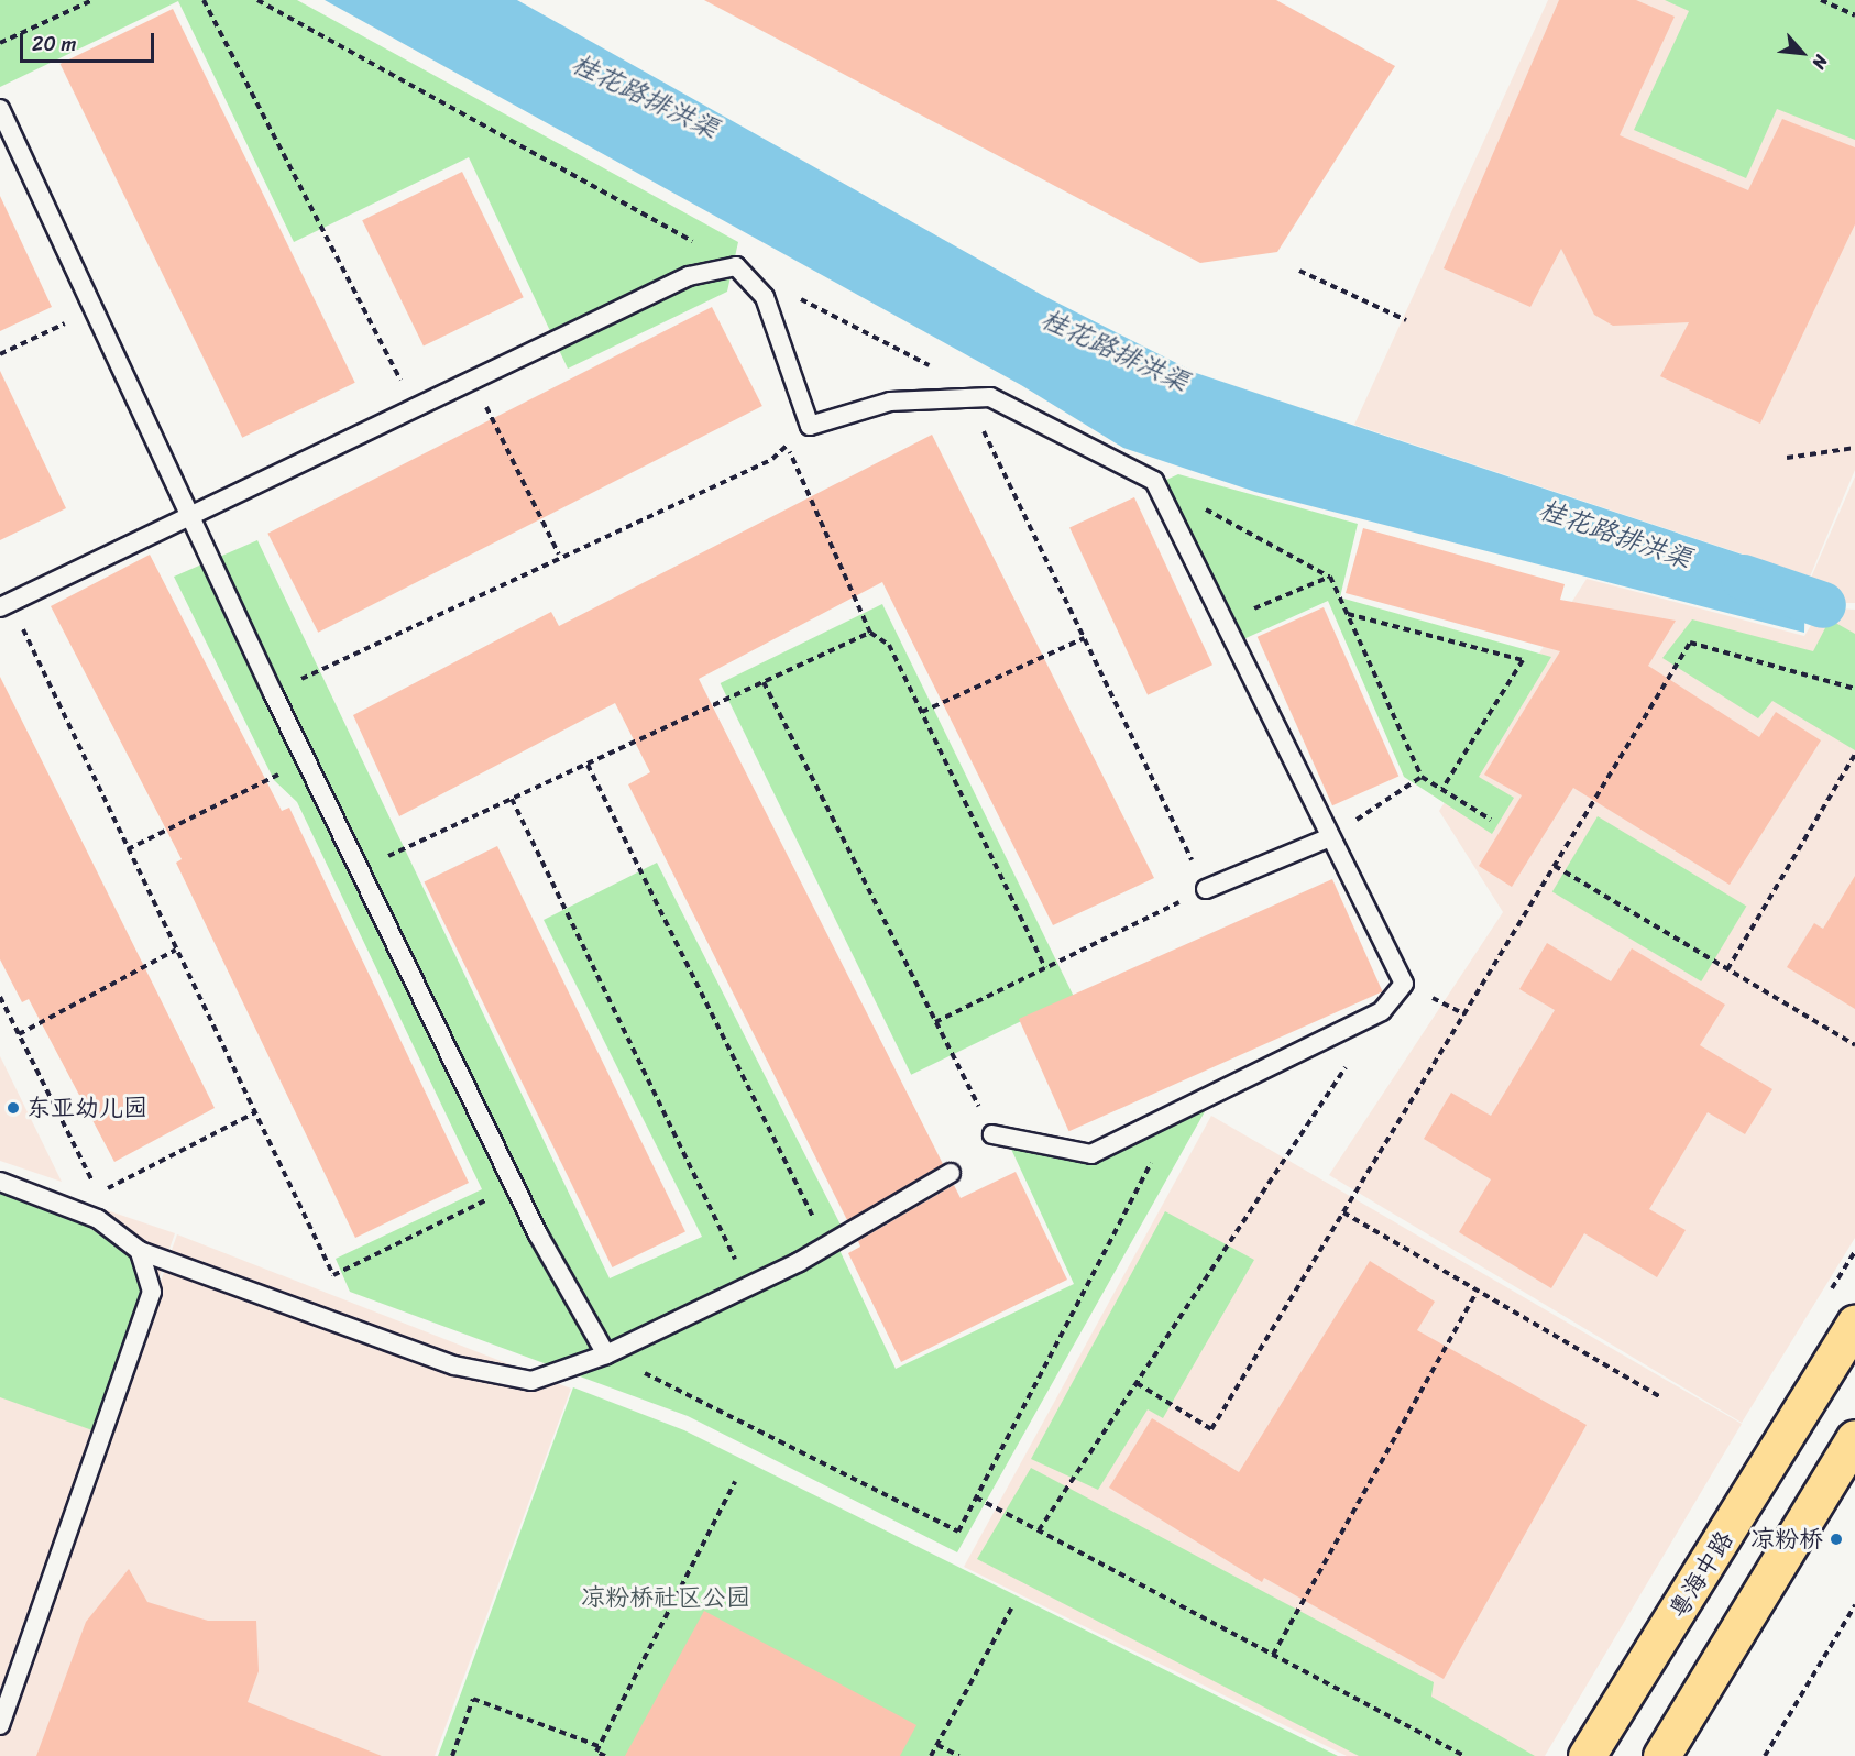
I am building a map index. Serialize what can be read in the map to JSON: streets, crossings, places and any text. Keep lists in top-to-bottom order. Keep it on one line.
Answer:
{"streets":{"highway":["粤海中路"]},"water":["桂花路排洪渠"],"parks":["凉粉桥社区公园"],"places":["东亚幼儿园","凉粉桥"],"scale_bar":"20 m","north":"bottom right"}
